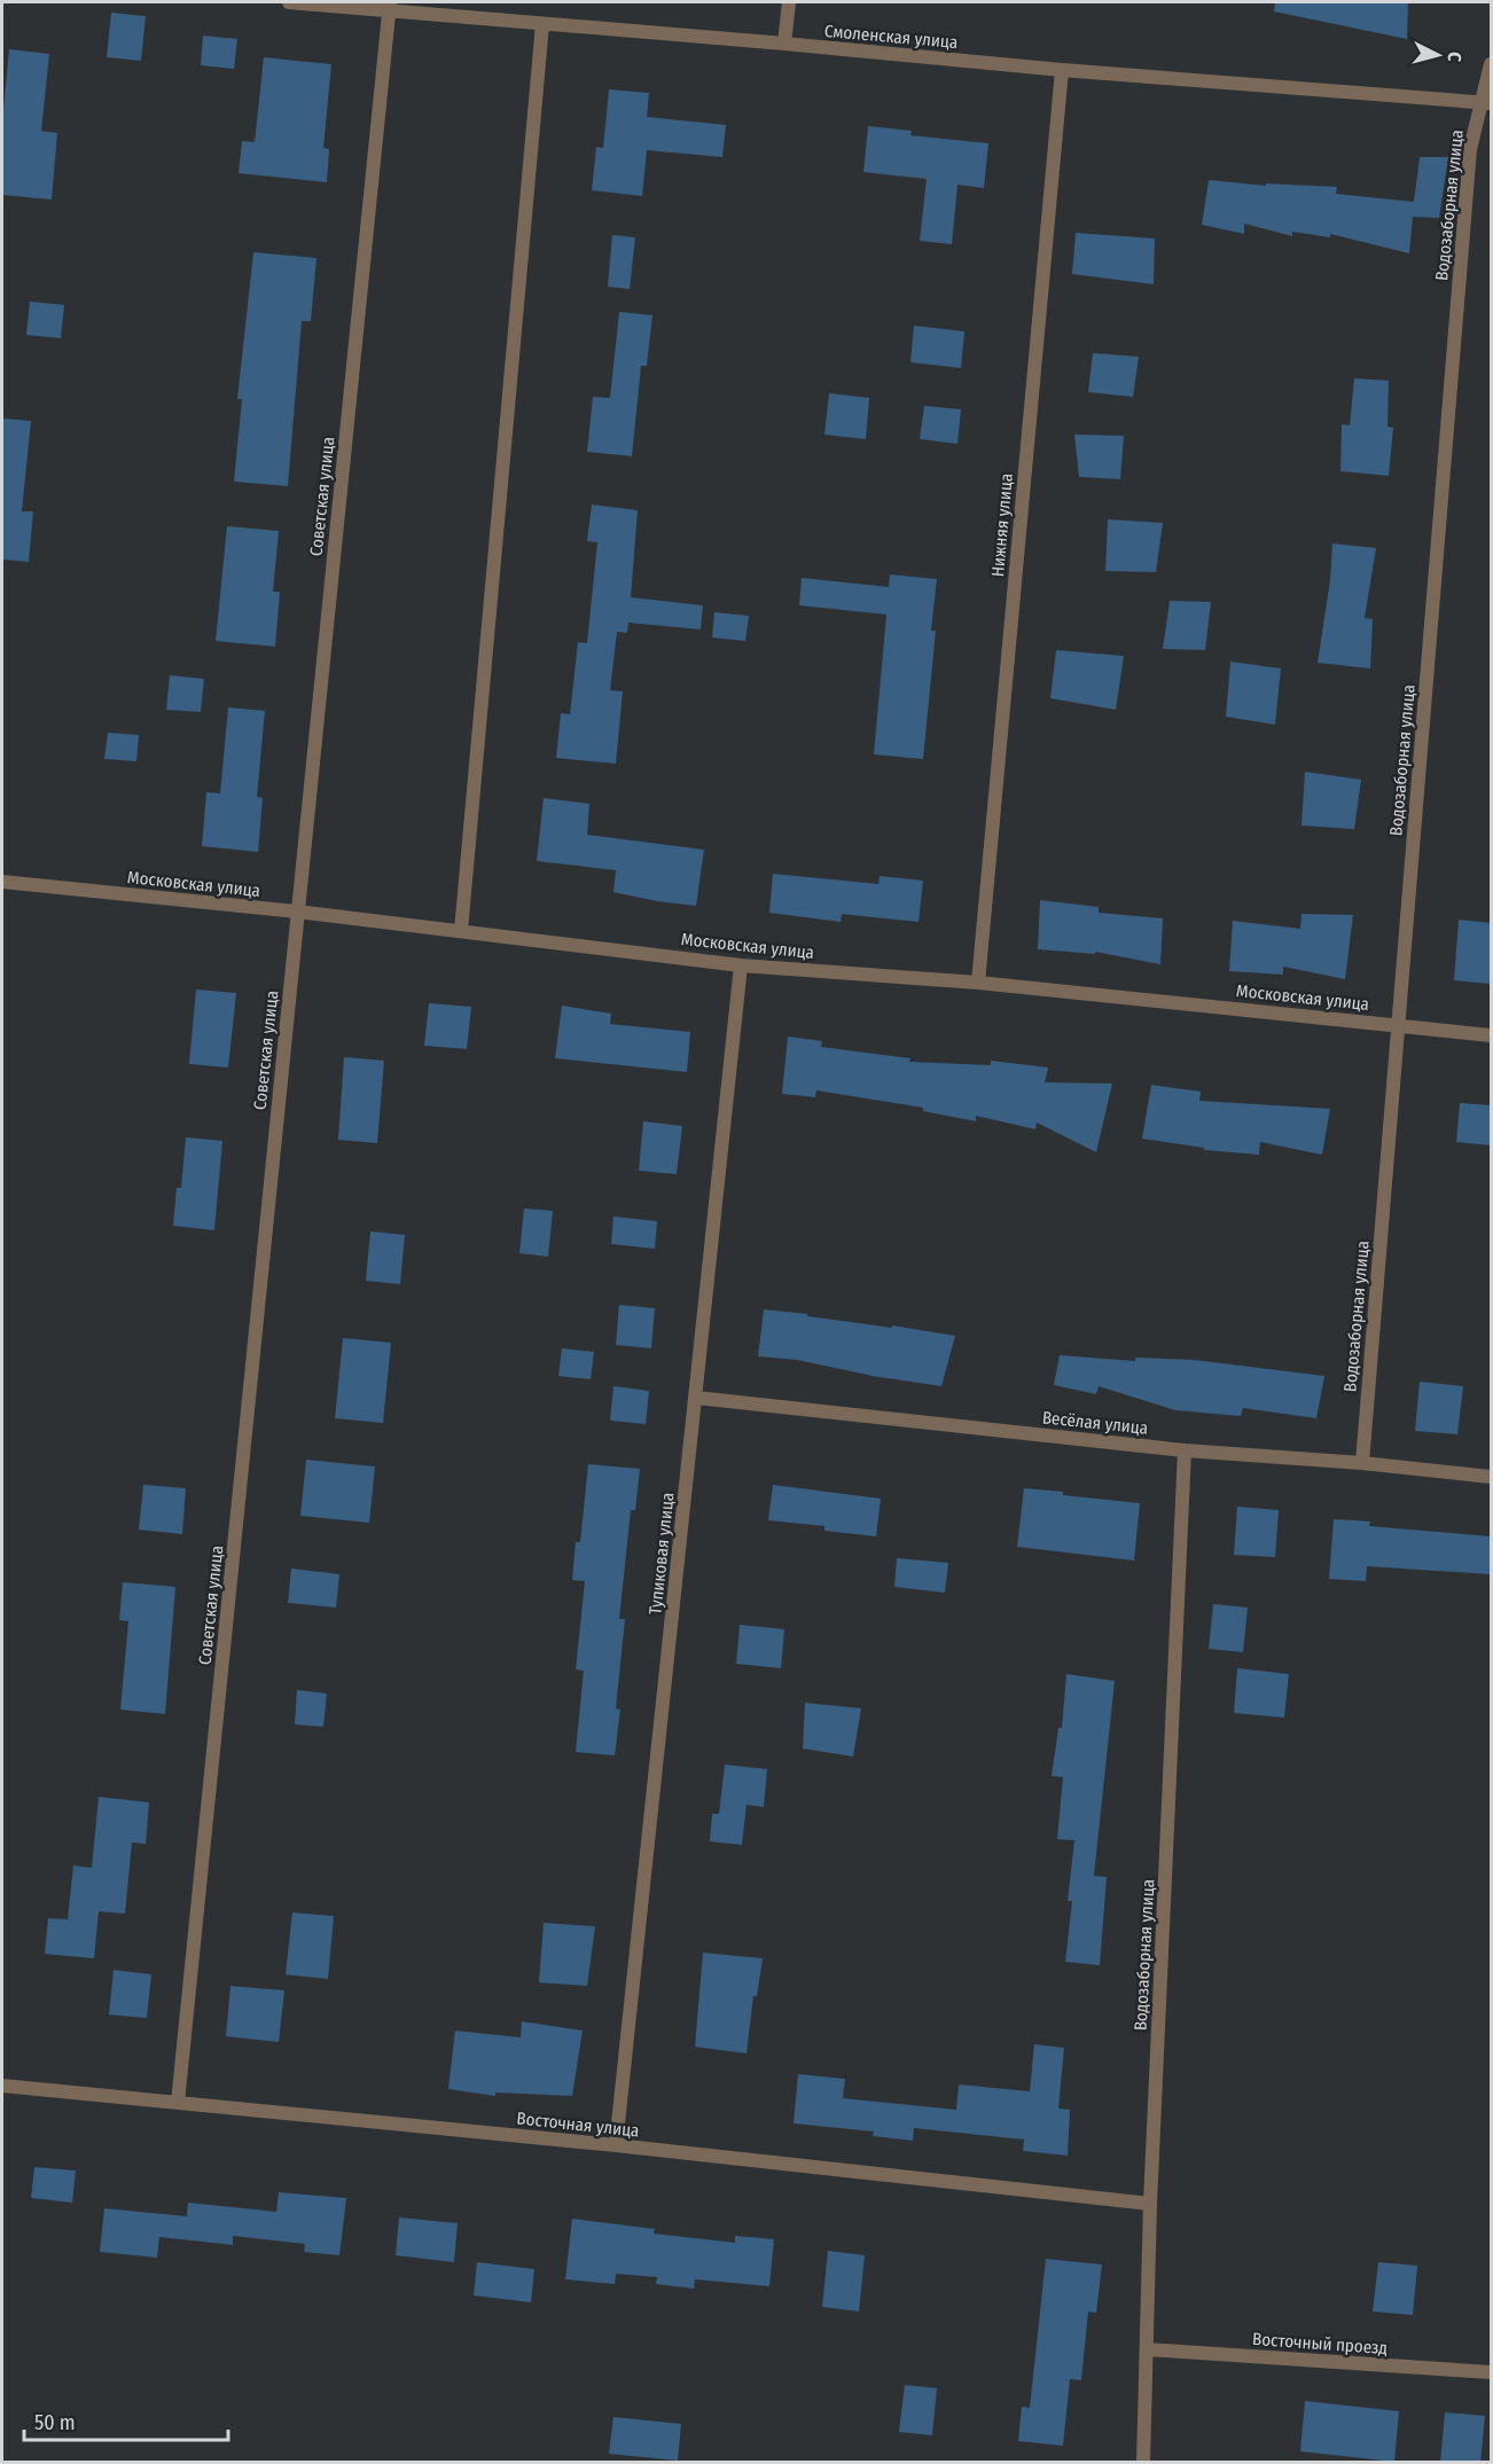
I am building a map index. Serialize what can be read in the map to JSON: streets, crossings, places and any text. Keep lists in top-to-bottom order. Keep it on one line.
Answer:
{"streets":{"street":["Смоленская улица","Водозаборная улица","Советская улица","Нижняя улица","Московская улица","Весёлая улица","Тупиковая улица","Восточная улица","Восточный проезд"]},"crossings":[["Смоленская улица","Водозаборная улица"],["Смоленская улица","Советская улица"],["Смоленская улица","Нижняя улица"],["Водозаборная улица","Московская улица"],["Водозаборная улица","Весёлая улица"],["Водозаборная улица","Восточная улица"],["Водозаборная улица","Восточный проезд"],["Советская улица","Московская улица"],["Советская улица","Восточная улица"],["Нижняя улица","Московская улица"],["Московская улица","Тупиковая улица"],["Весёлая улица","Тупиковая улица"],["Тупиковая улица","Восточная улица"]],"scale_bar":"50 m","north":"right"}
